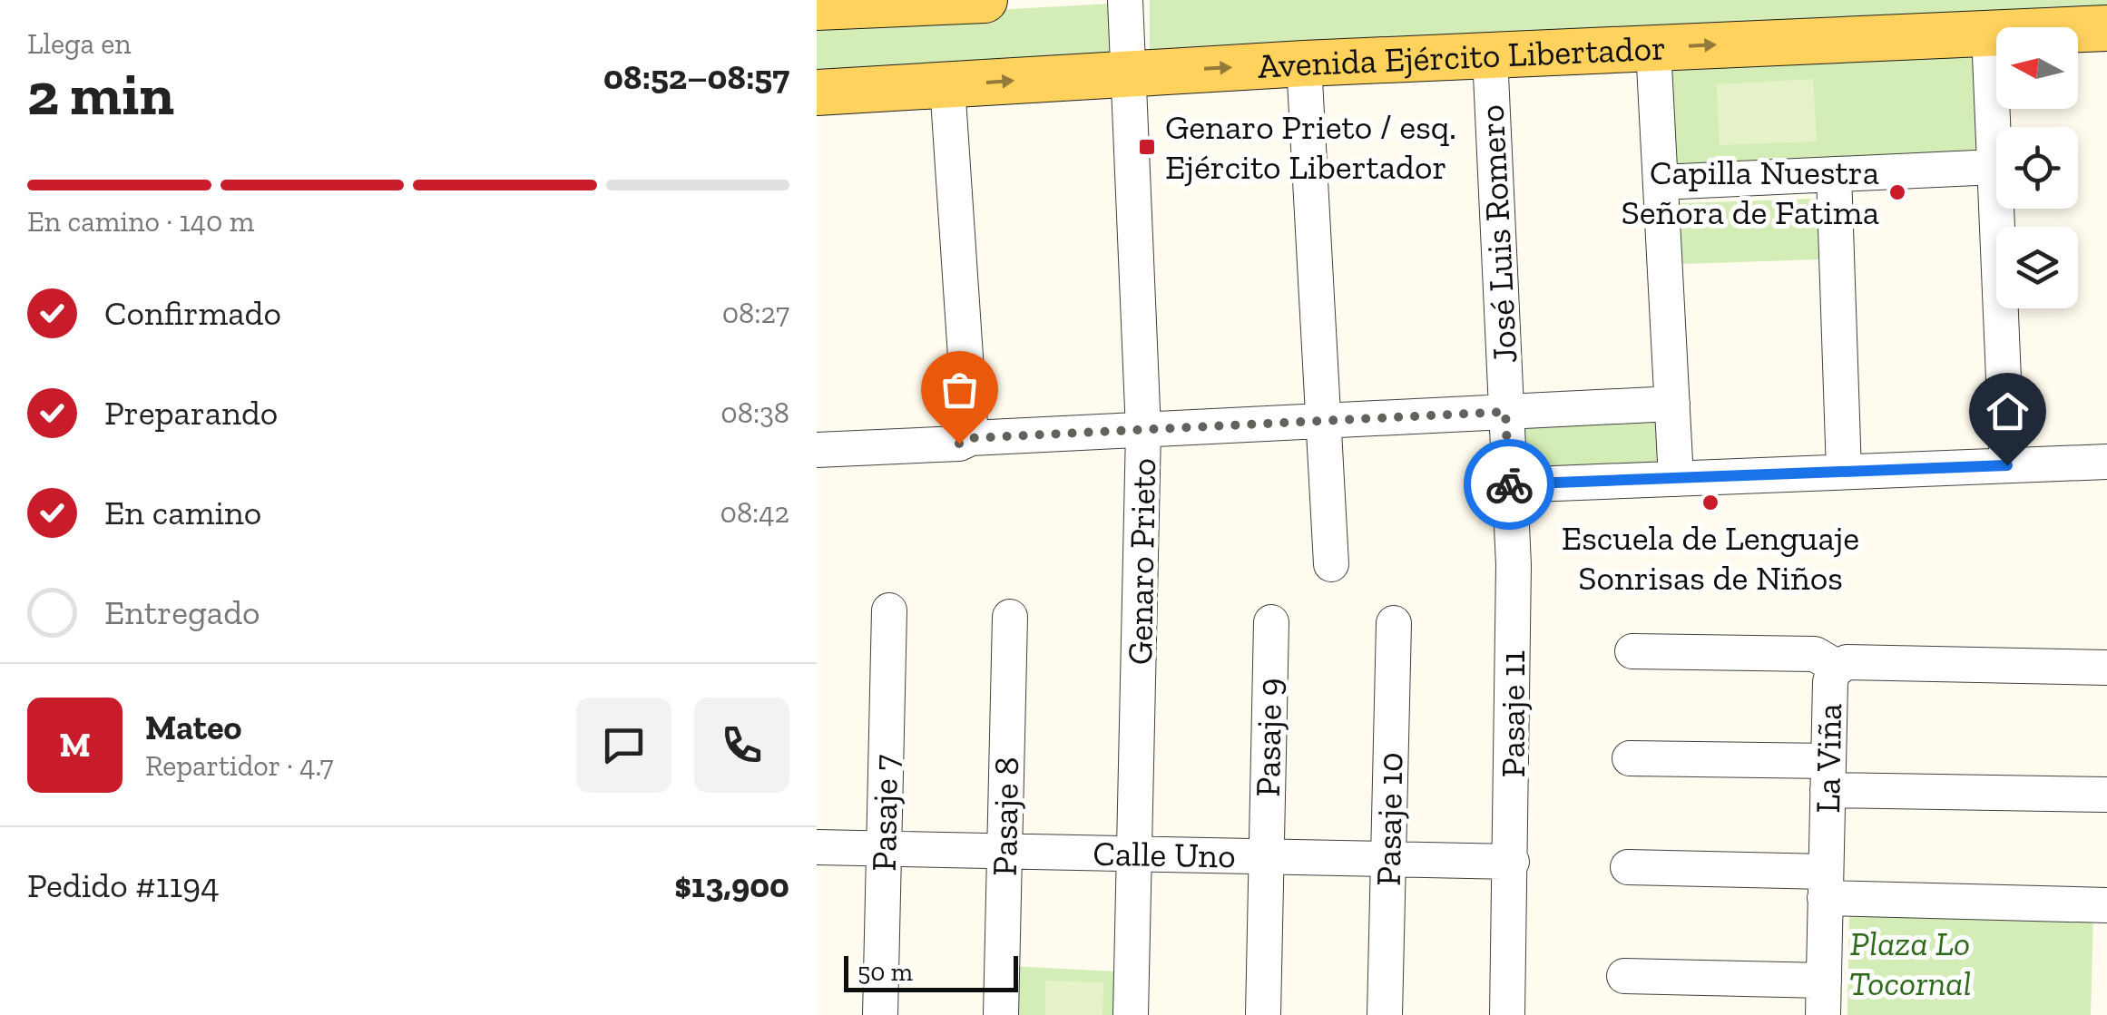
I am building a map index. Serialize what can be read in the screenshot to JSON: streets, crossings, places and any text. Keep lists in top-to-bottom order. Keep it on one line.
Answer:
{"streets":{"main road":["Avenida Ejército Libertador"],"street":["José Luis Romero","Genaro Prieto","Pasaje 11","Pasaje 9","La Viña","Pasaje 7","Pasaje 8","Pasaje 10","Calle Uno"]},"crossings":[["Avenida Ejército Libertador","José Luis Romero"],["Avenida Ejército Libertador","Genaro Prieto"],["José Luis Romero","Pasaje 11"],["Genaro Prieto","Calle Uno"],["Pasaje 11","Calle Uno"],["Pasaje 9","Calle Uno"],["Pasaje 7","Calle Uno"],["Pasaje 8","Calle Uno"],["Pasaje 10","Calle Uno"]],"one_way":["Avenida Ejército Libertador"],"parks":["Plaza Lo Tocornal"],"places":{"transit":["Genaro Prieto / esq. Ejército Libertador"],"other":["Capilla Nuestra Señora de Fatima","Escuela de Lenguaje Sonrisas de Niños"]},"scale_bar":"50 m","north":"left","page":{"heading":["2 min","Llega en","08:52–08:57"],"panel":["Mateo","Repartidor · 4.7","Pedido #1194","$13,900"],"bar":"En camino · 140 m","list":[["Confirmado","08:27"],["Preparando","08:38"],["En camino","08:42"],"Entregado"],"round":"M","scale":"50 m"}}
